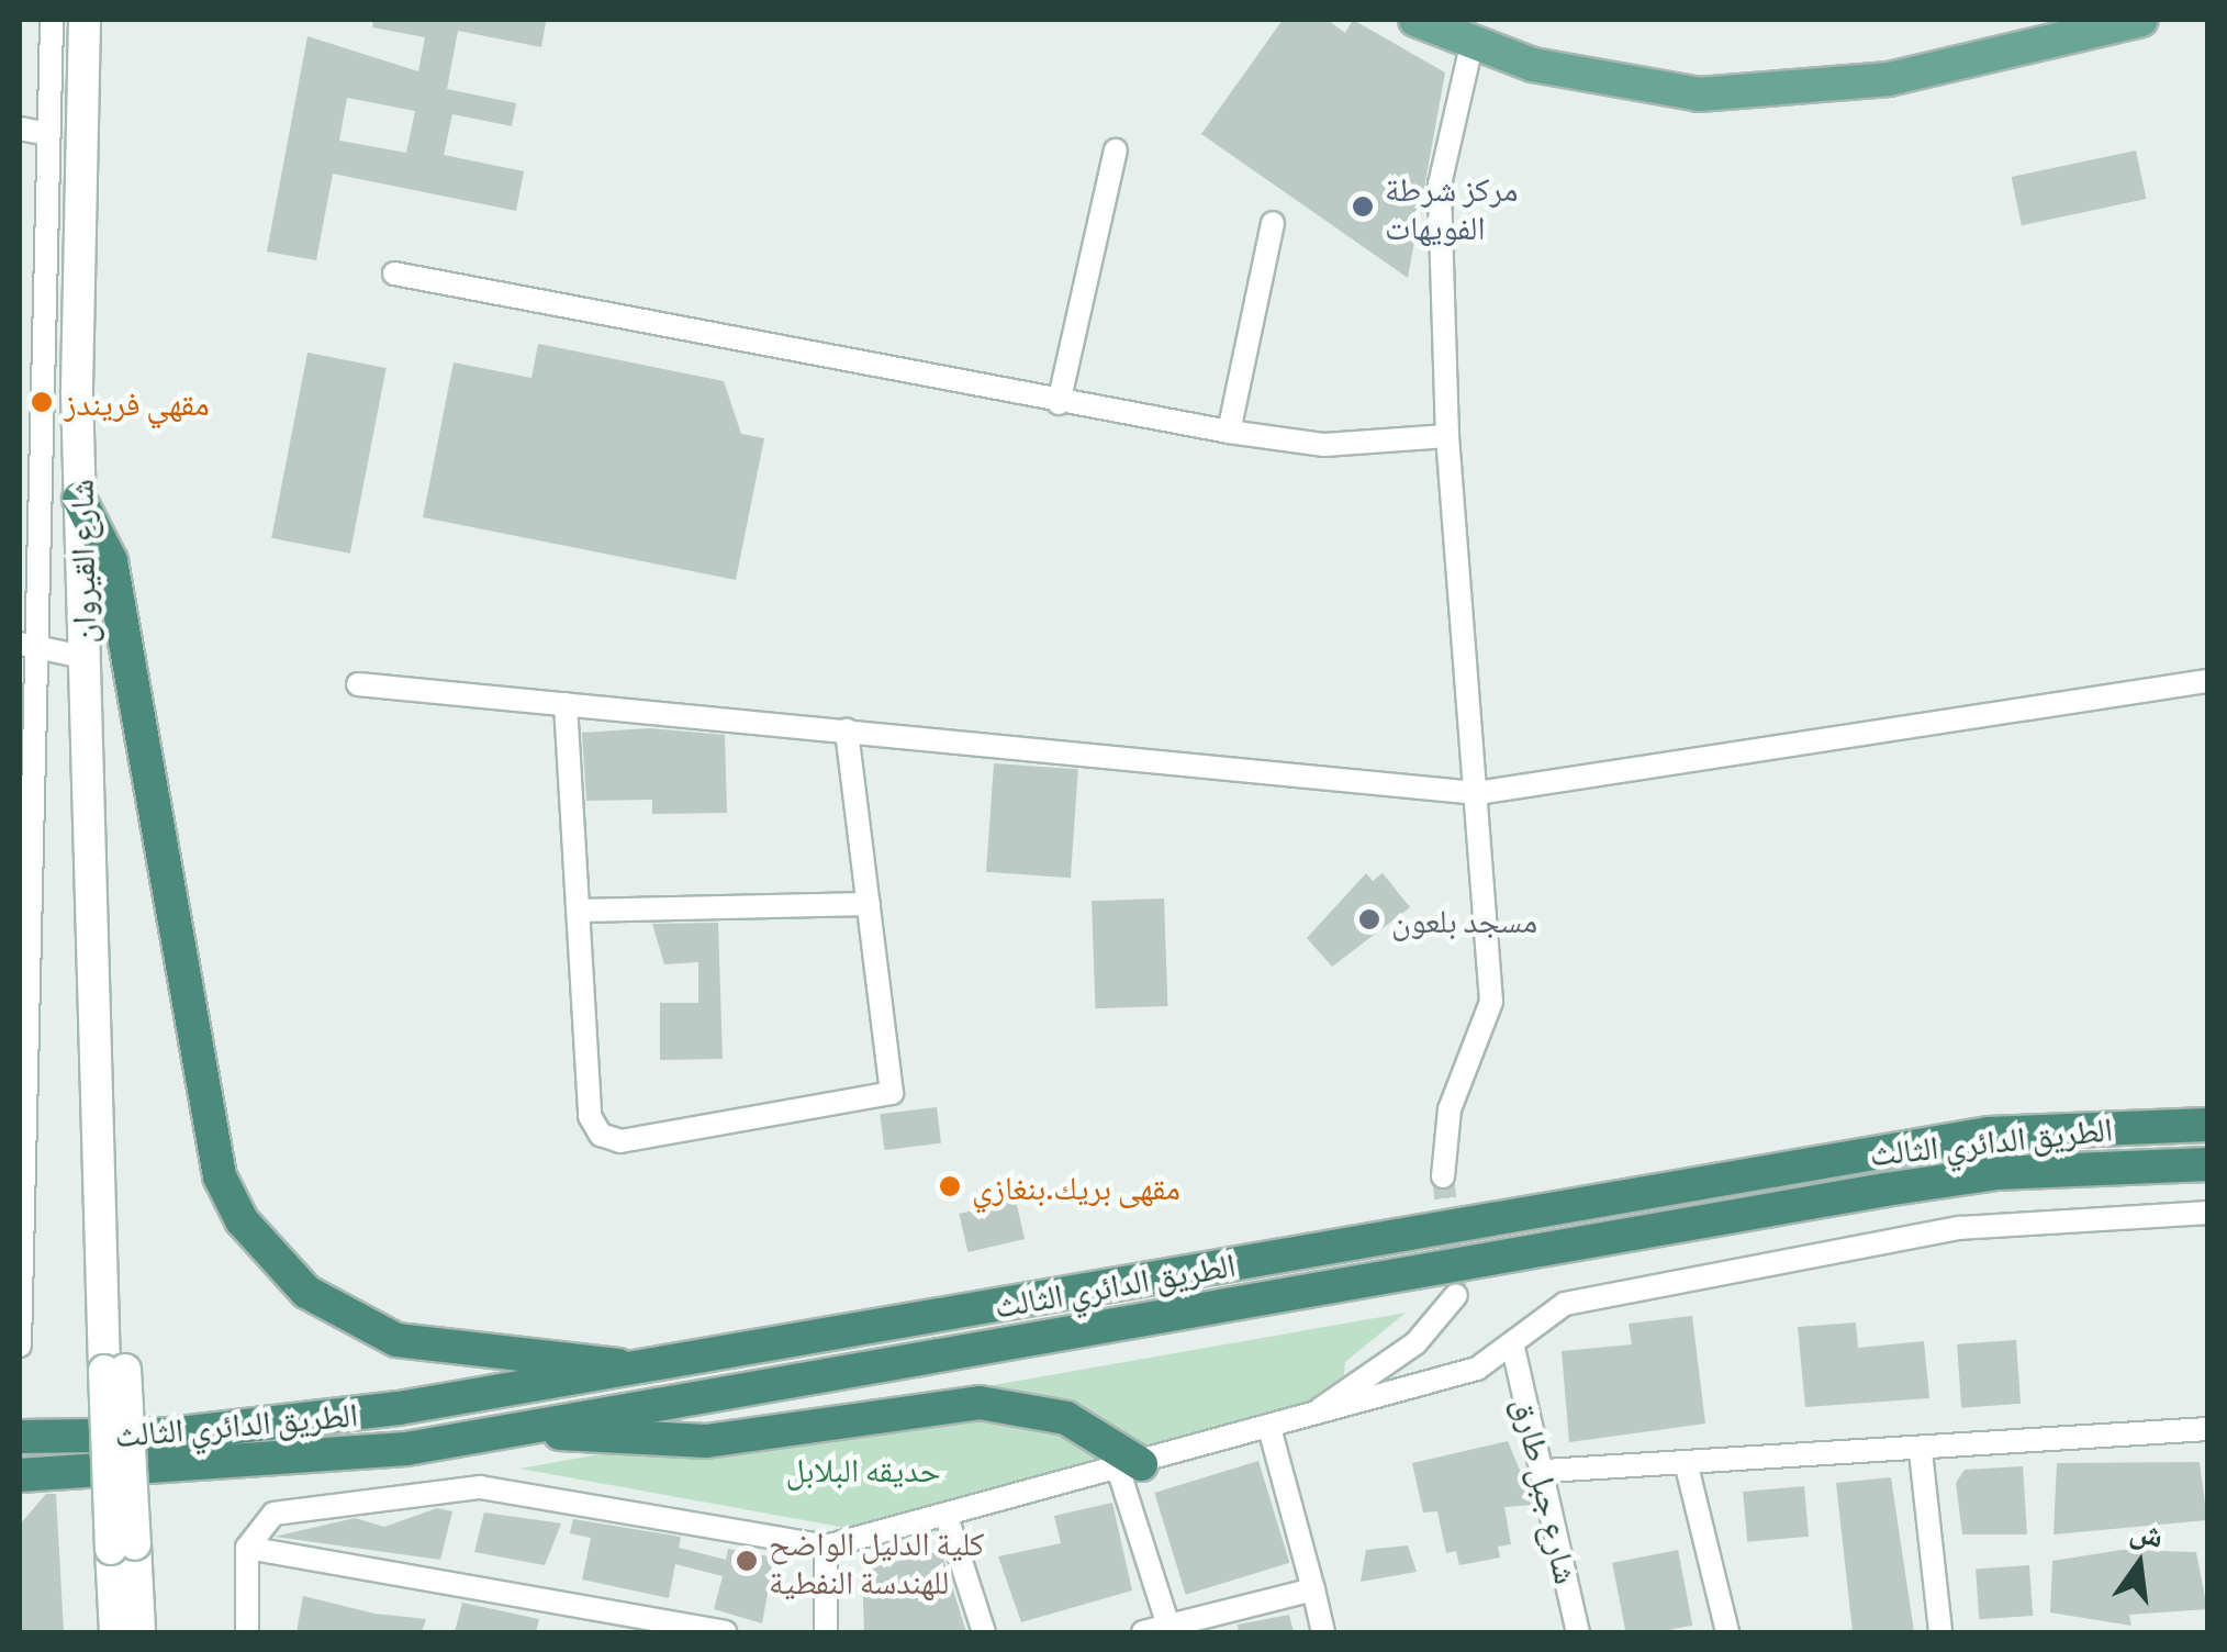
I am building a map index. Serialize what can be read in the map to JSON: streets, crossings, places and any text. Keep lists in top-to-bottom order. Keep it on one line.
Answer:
{"streets":{"highway":["الطريق الدائري الثالث"],"main road":["شارع القيروان"],"street":["شارع جبل طارق"]},"parks":["حديقه البلابل"],"places":["مركز شرطة الفويهات","مقهي فريندز","مسجد بلعون","مقهى بريك.بنغازي","كلية الدليل الواضح للهندسة النفطية"],"north":"top"}
